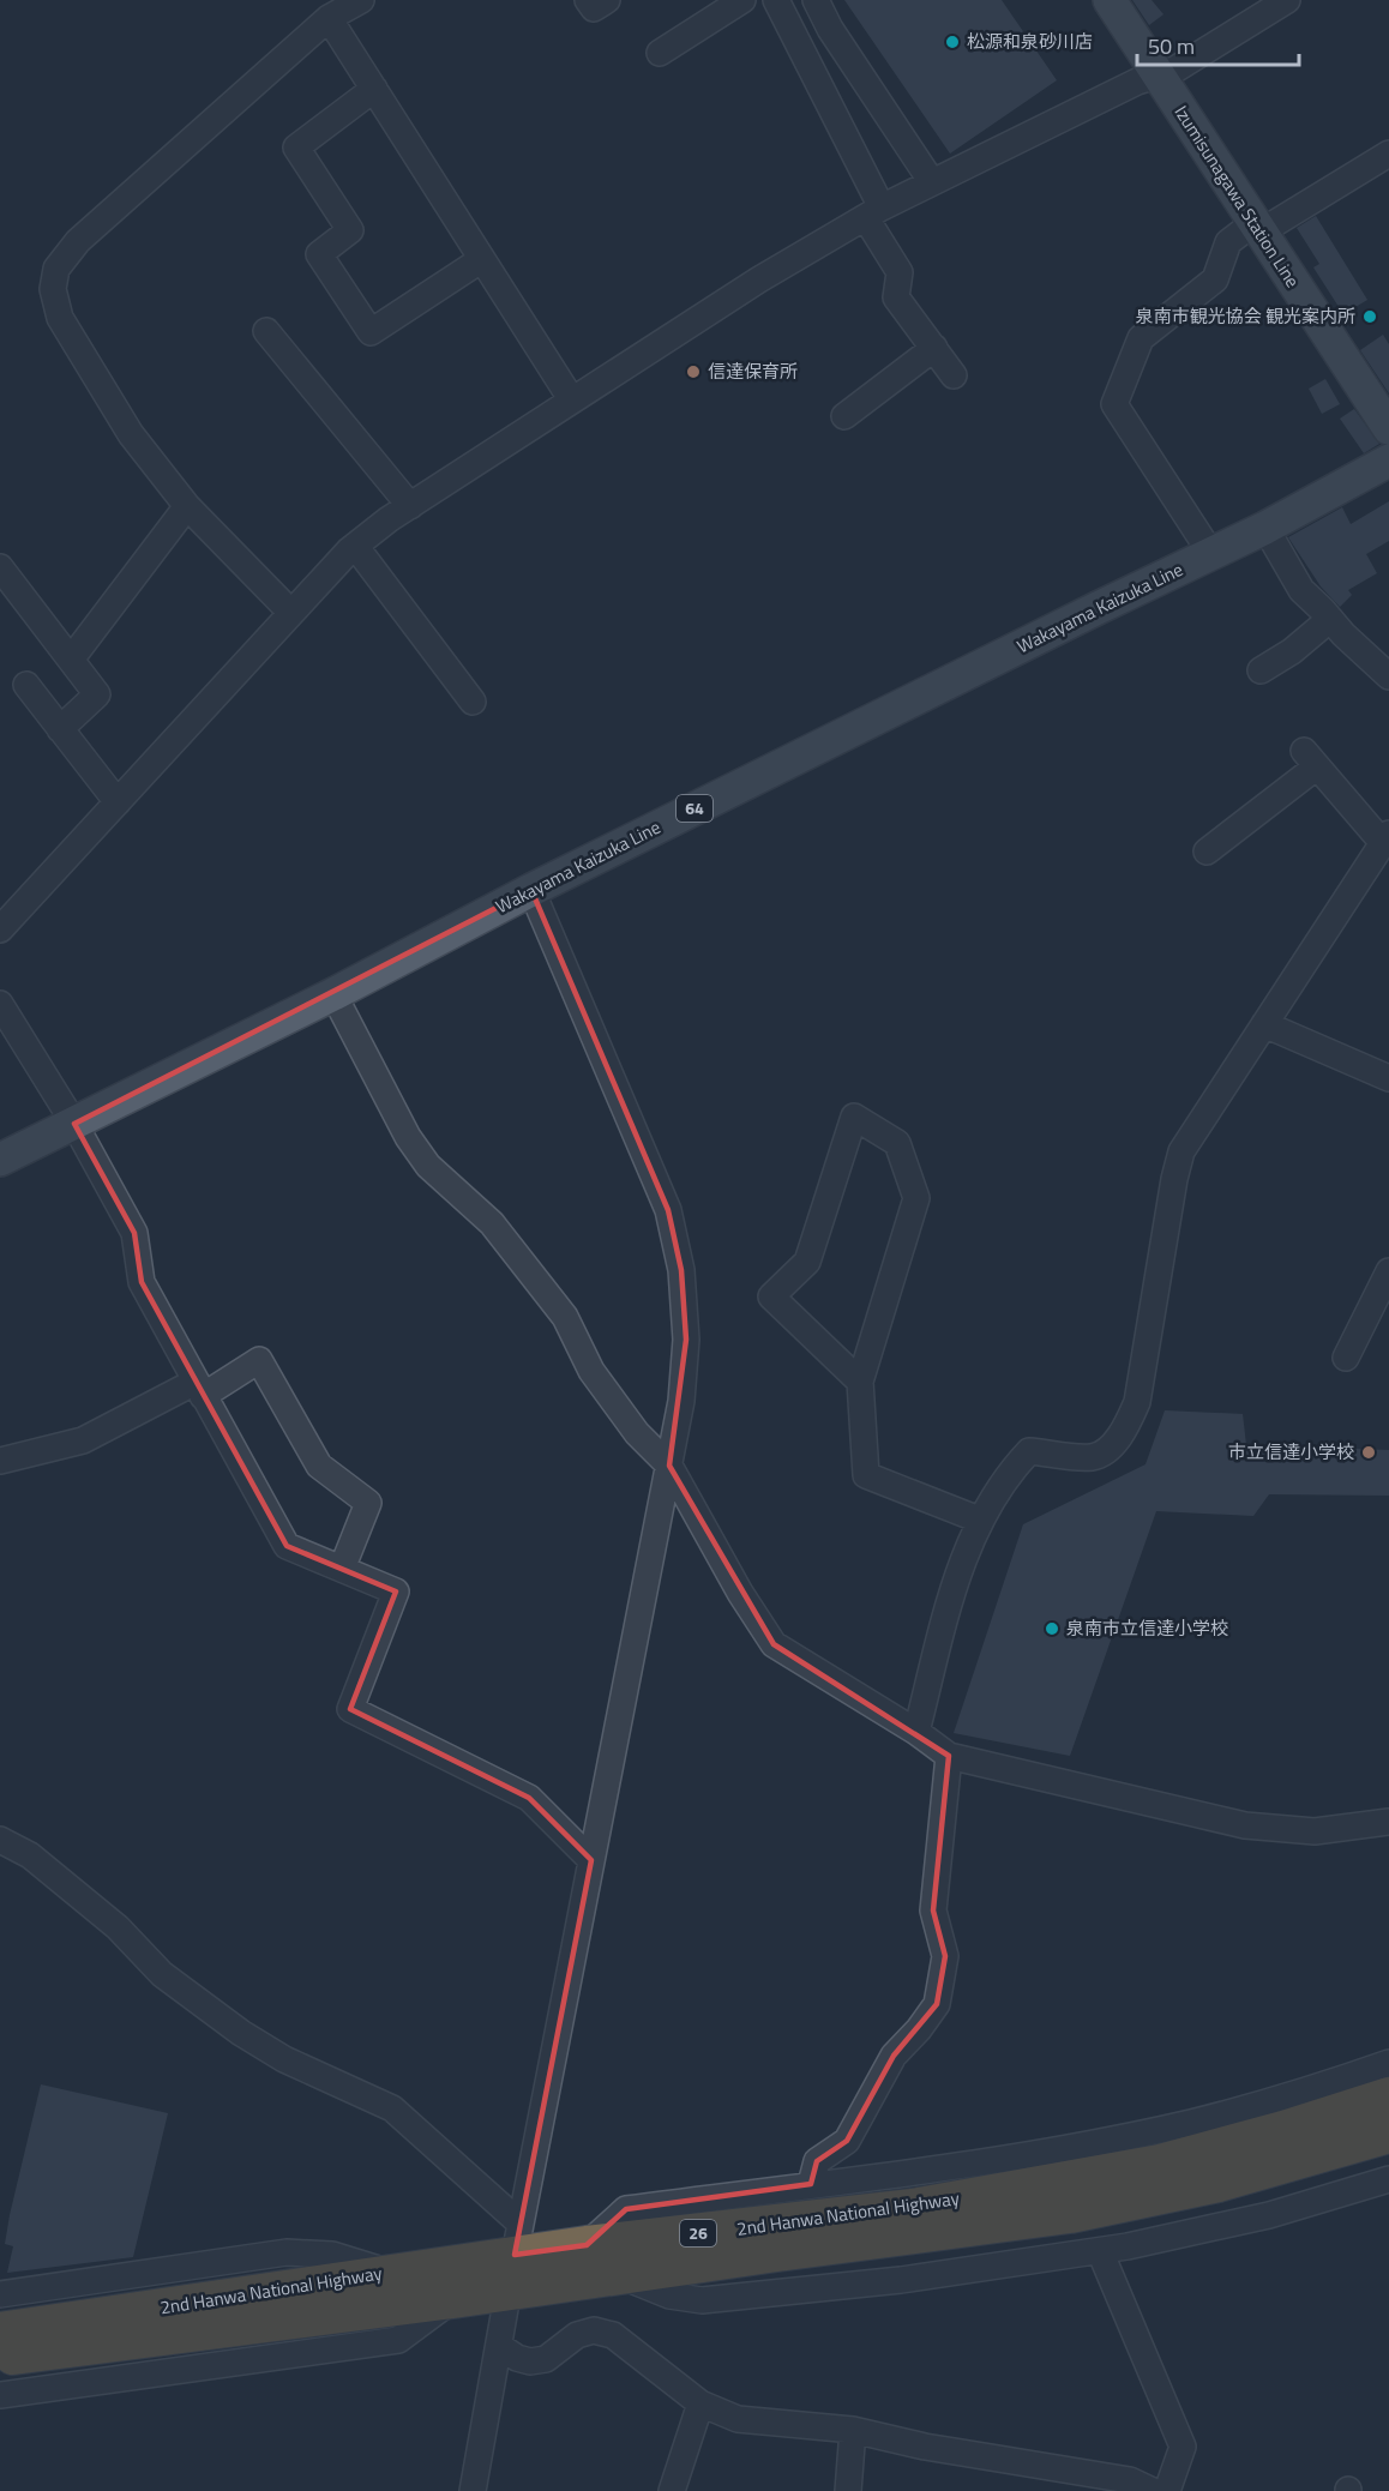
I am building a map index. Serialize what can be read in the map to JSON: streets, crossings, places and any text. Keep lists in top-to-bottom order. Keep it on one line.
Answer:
{"streets":{"highway":["2nd Hanwa National Highway","26"],"main road":["Izumisunagawa Station Line","Wakayama Kaizuka Line","64"]},"places":["松源和泉砂川店","泉南市観光協会 観光案内所","信達保育所","市立信達小学校","泉南市立信達小学校"],"scale_bar":"50 m"}
